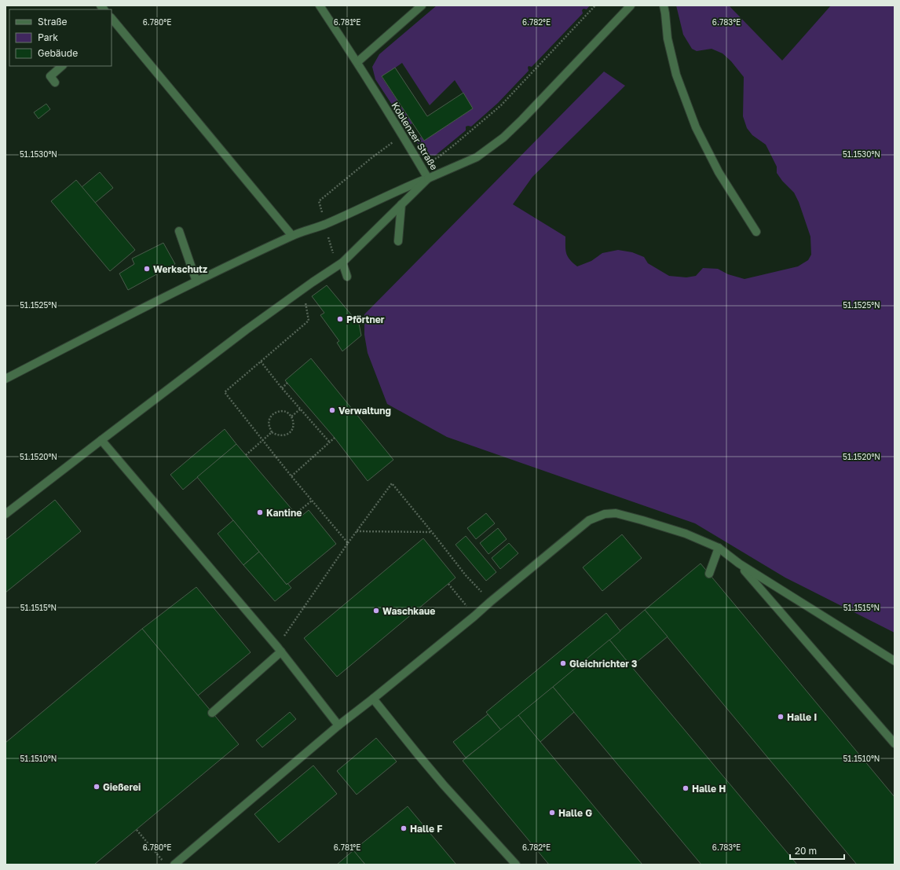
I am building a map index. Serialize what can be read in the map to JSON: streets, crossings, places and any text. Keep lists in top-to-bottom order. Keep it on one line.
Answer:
{"streets":{"street":["Koblenzer Straße"]},"places":["Werkschutz","Pförtner","Verwaltung","Kantine","Waschkaue","Gleichrichter 3","Halle I","Gießerei","Halle H","Halle G","Halle F"],"legend":["Straße","Park","Gebäude"],"scale_bar":"20 m","coordinates":["6.780°E","6.781°E","6.782°E","6.783°E","51.1530°N","51.1525°N","51.1520°N","51.1515°N","51.1510°N"]}
